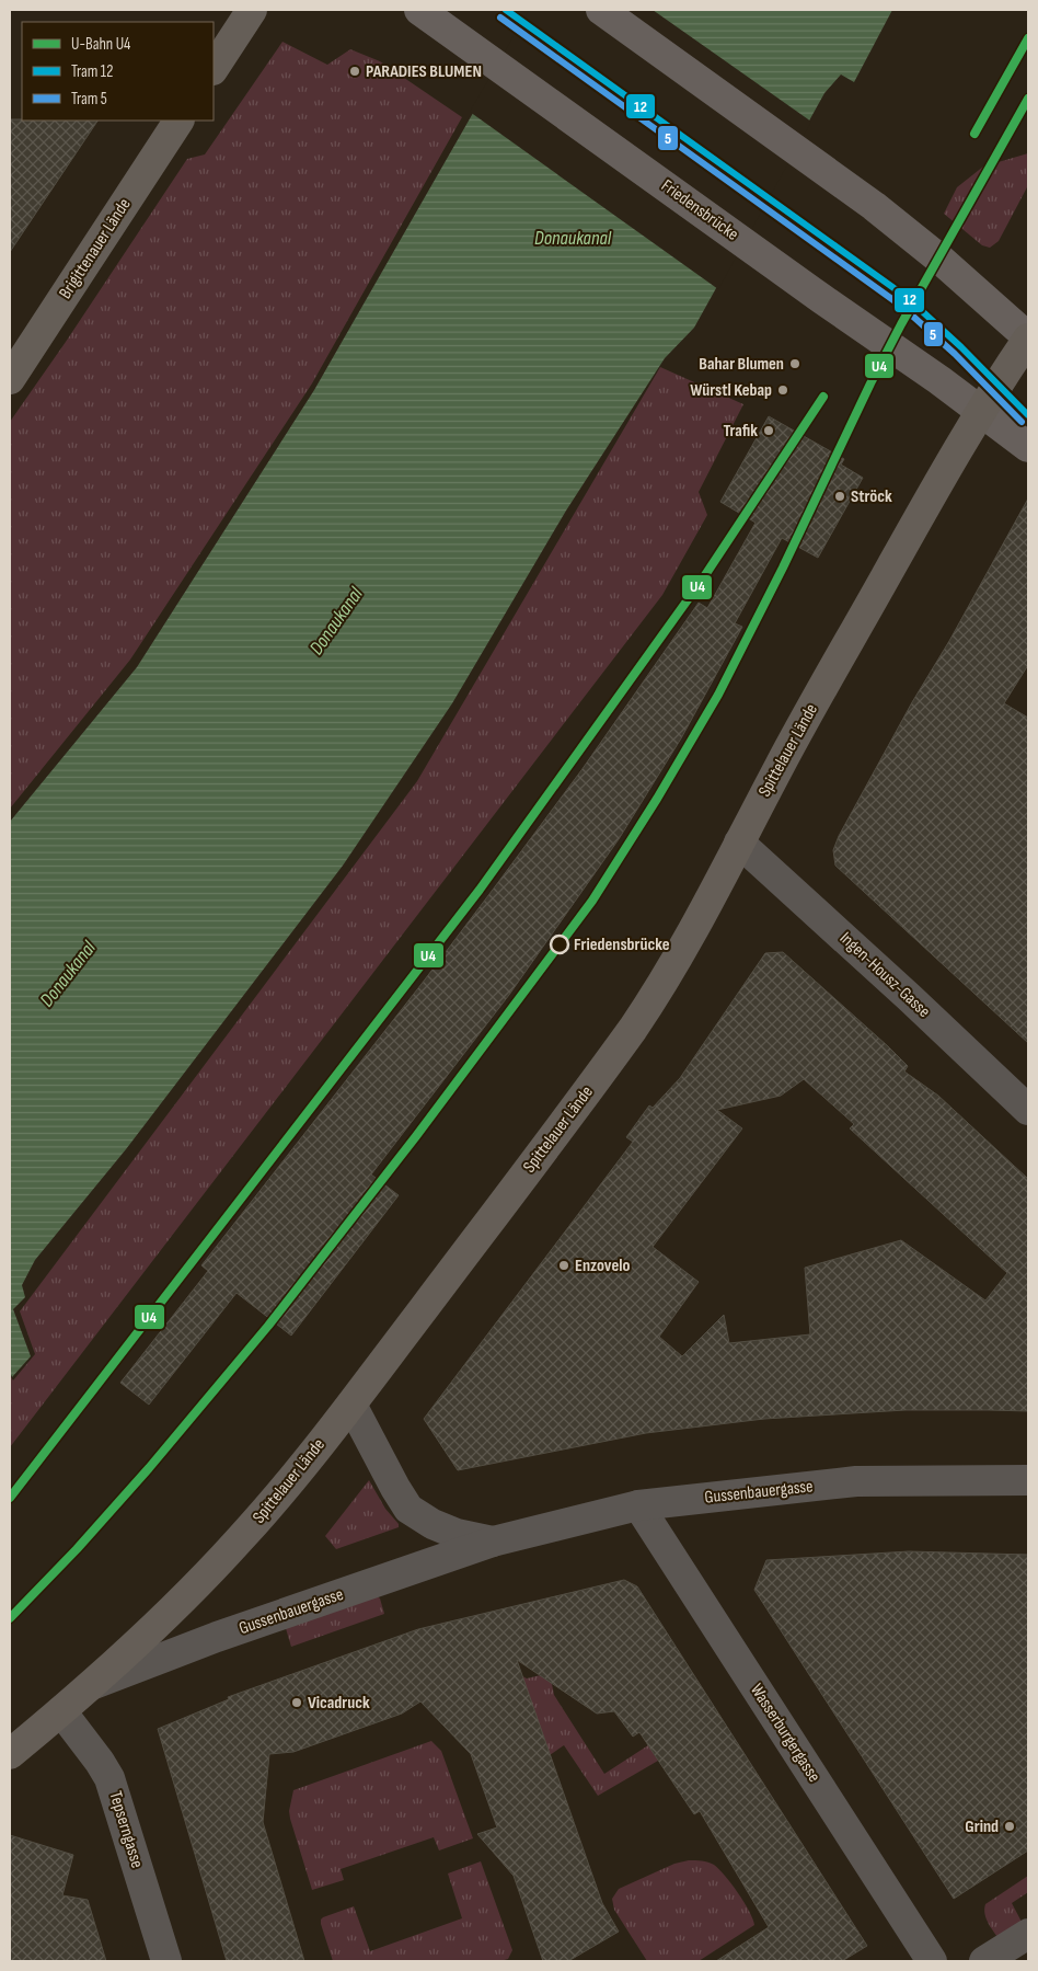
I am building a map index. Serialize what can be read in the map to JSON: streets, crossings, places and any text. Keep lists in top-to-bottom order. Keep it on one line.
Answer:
{"streets":{"main road":["Friedensbrücke","Brigittenauer Lände","Spittelauer Lände"],"street":["Ingen-Housz-Gasse","Gussenbauergasse","Wasserburgergasse","Tepserngasse"]},"crossings":[["Friedensbrücke","Spittelauer Lände"],["Spittelauer Lände","Ingen-Housz-Gasse"],["Spittelauer Lände","Gussenbauergasse"],["Spittelauer Lände","Tepserngasse"],["Gussenbauergasse","Wasserburgergasse"]],"water":["Donaukanal"],"places":["PARADIES BLUMEN","Bahar Blumen","Würstl Kebap","Trafik","Ströck","Friedensbrücke","Enzovelo","Vicadruck","Grind"],"lines":["tram line 12","tram line 5","metro line U4"],"legend":["U-Bahn U4","Tram 12","Tram 5"]}
